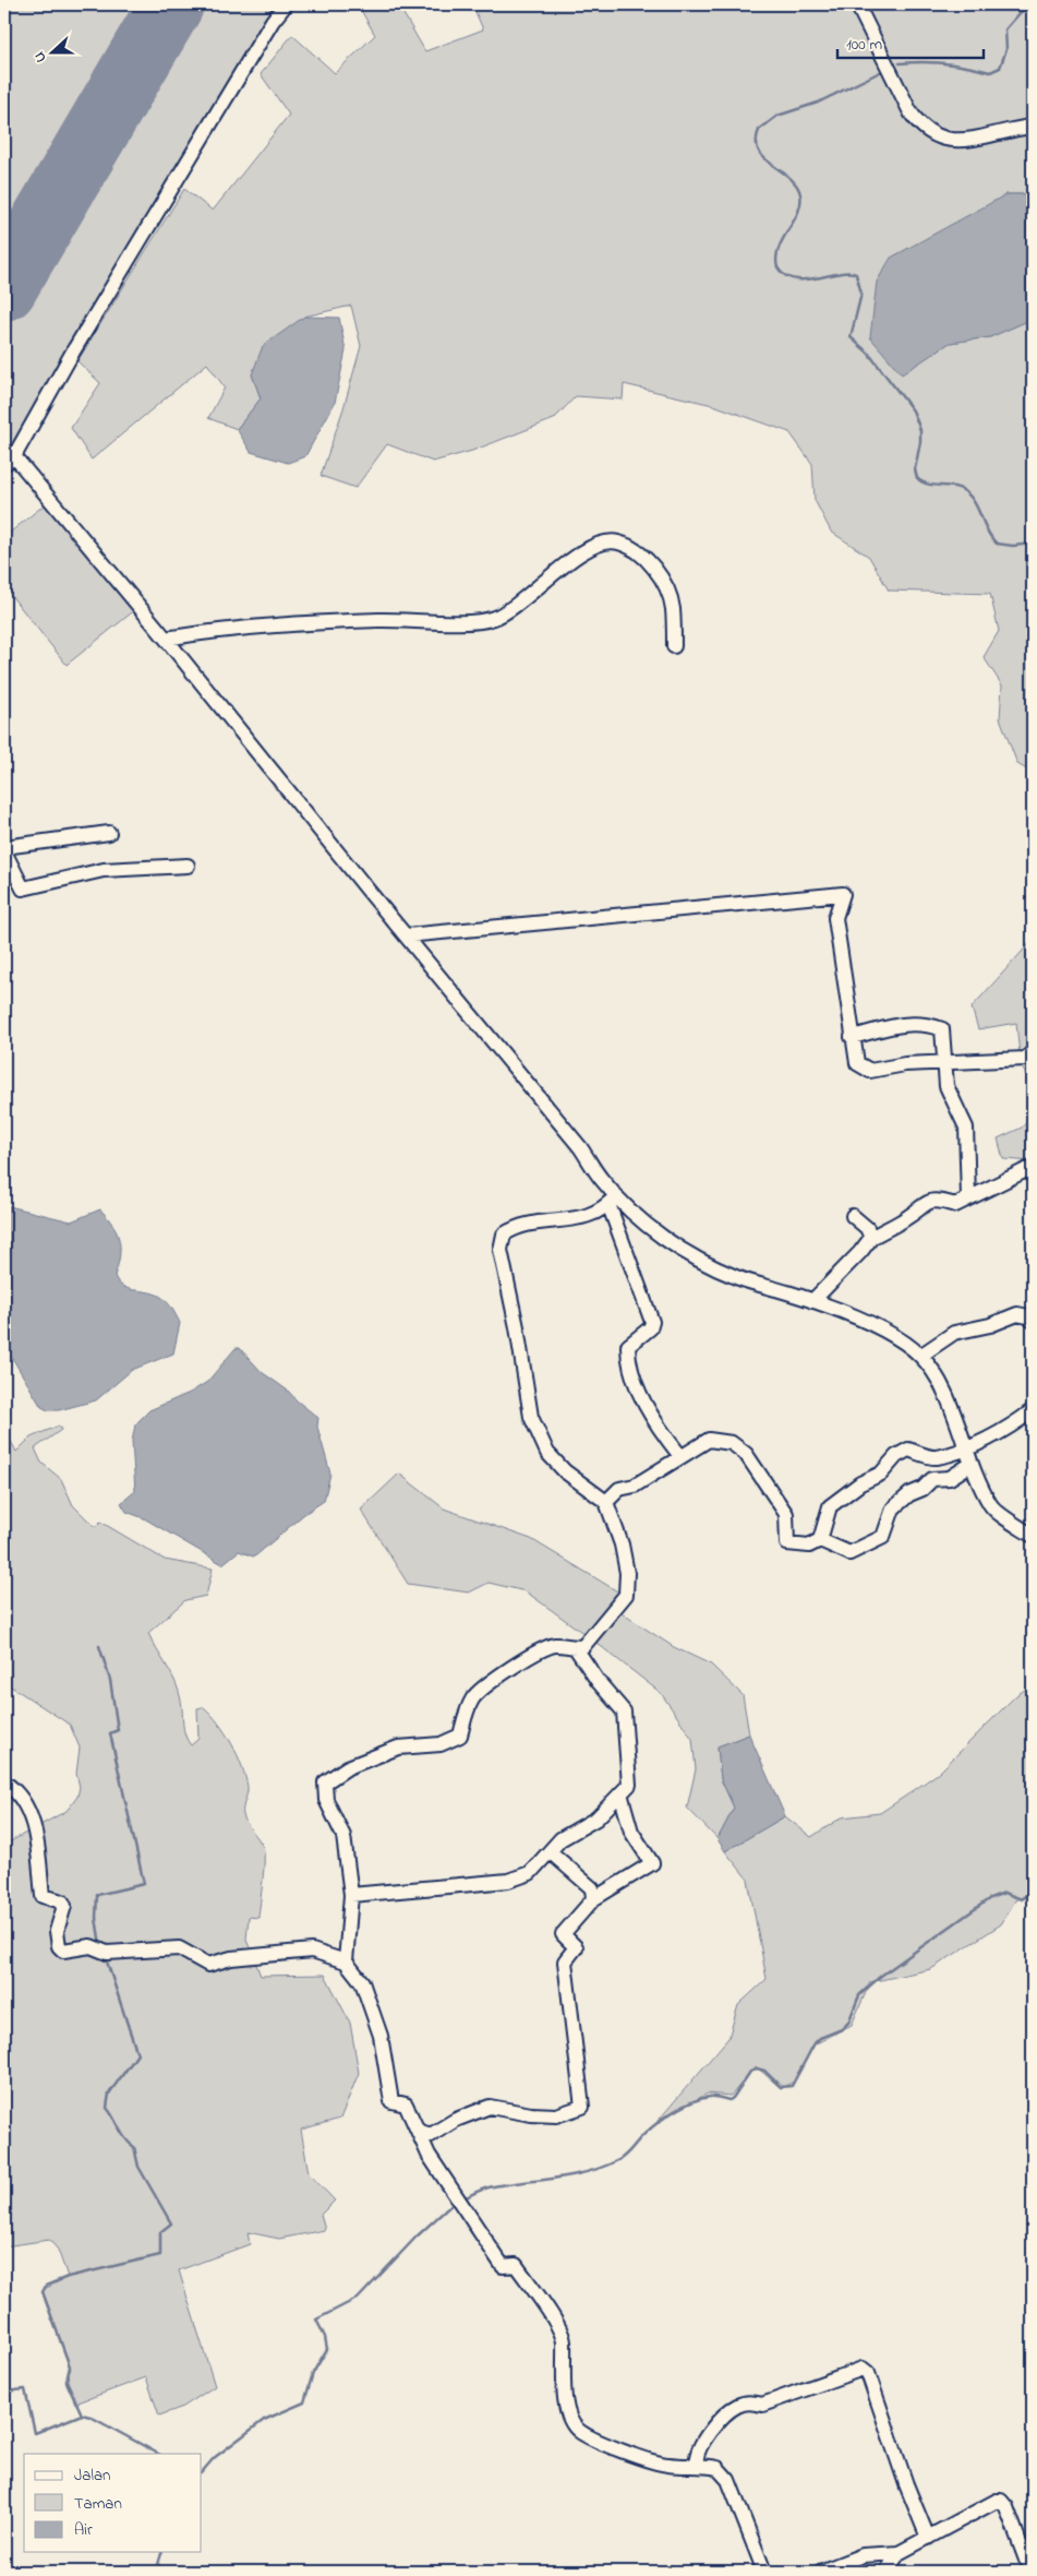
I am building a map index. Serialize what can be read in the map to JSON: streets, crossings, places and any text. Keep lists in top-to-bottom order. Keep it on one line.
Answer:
{"legend":["Jalan","Taman","Air"],"scale_bar":"100 m","north":"left"}
